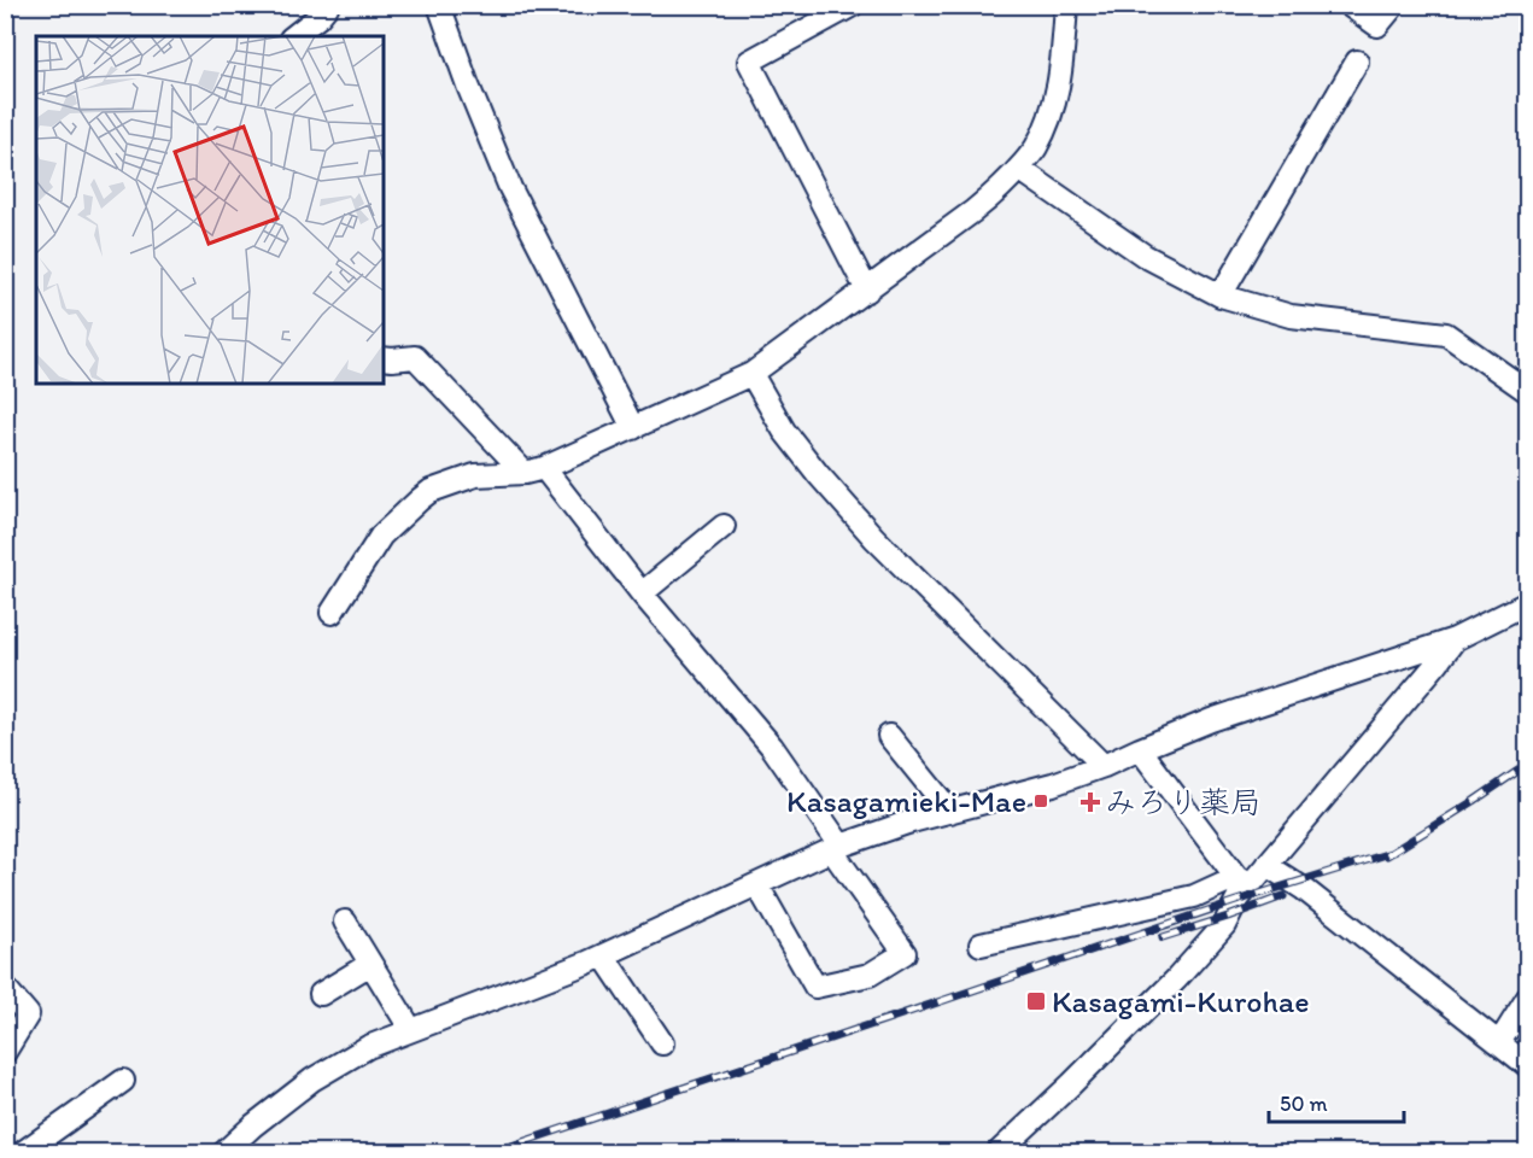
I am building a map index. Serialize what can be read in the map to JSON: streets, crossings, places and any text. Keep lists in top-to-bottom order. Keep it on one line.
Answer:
{"places":{"transit":["Kasagamieki-Mae","Kasagami-Kurohae"],"health":["みろり薬局"]},"scale_bar":"50 m"}
